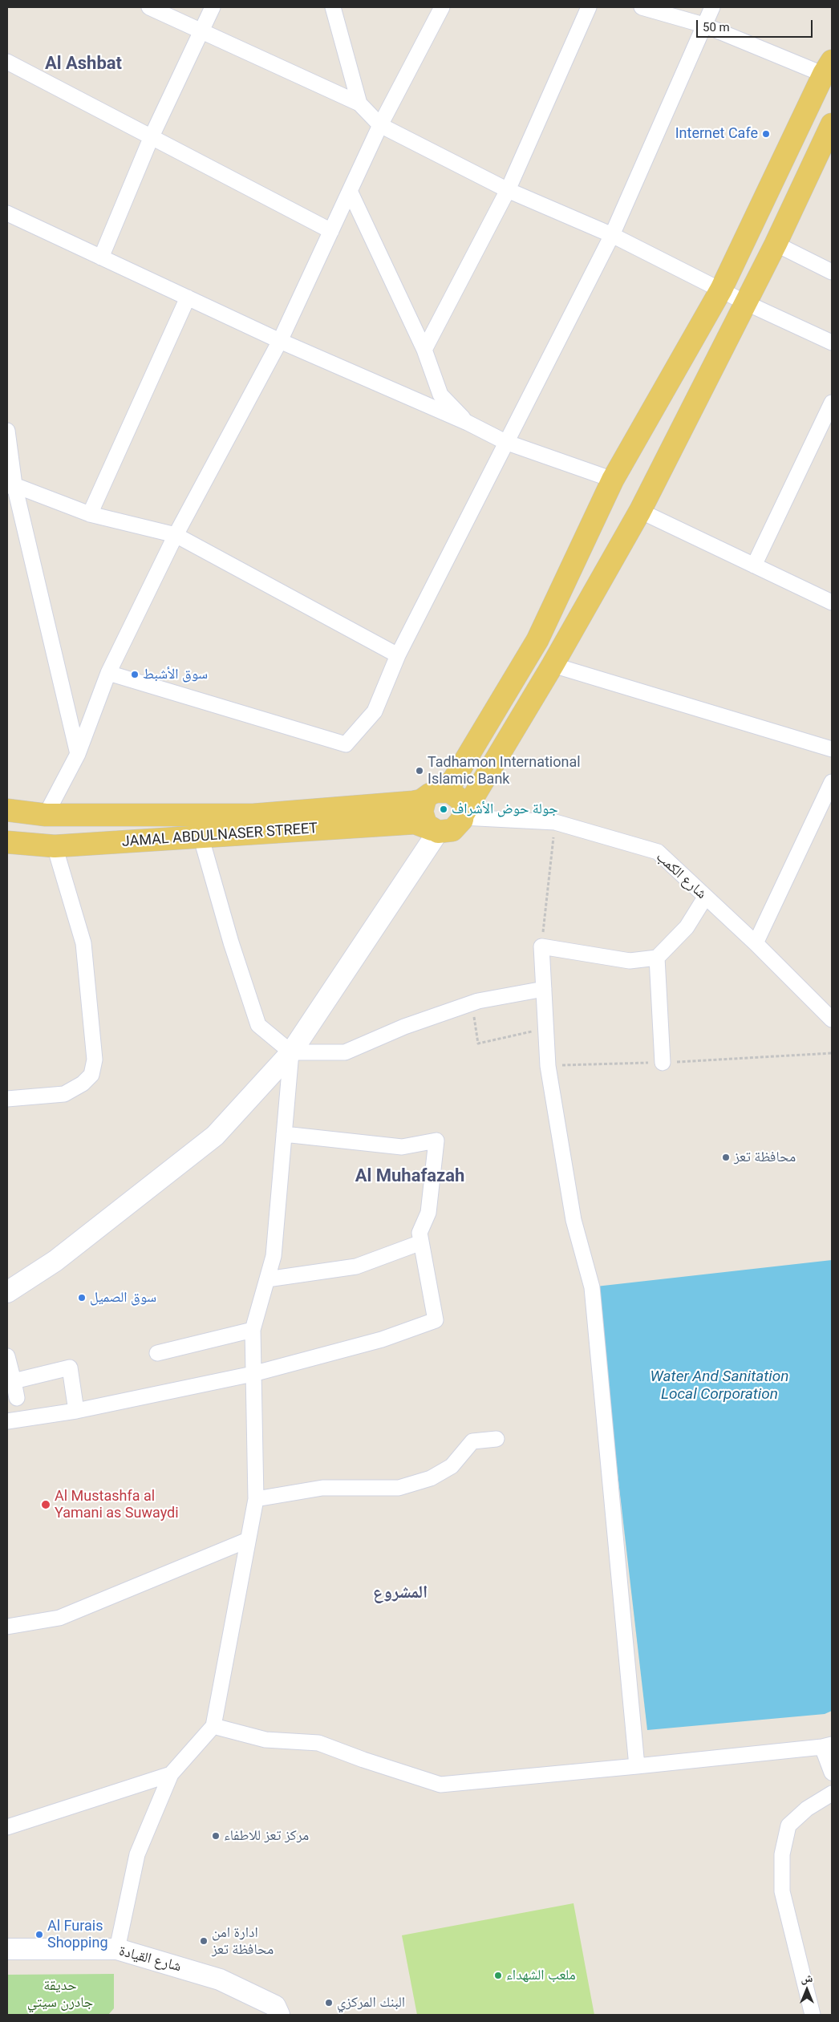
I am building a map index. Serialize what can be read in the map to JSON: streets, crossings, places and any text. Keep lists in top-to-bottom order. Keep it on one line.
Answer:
{"streets":{"main road":["JAMAL ABDULNASER STREET","شارع القيادة"],"street":["شارع الكمب"]},"crossings":[["JAMAL ABDULNASER STREET","شارع الكمب"]],"districts":["Al Ashbat","Al Muhafazah","المشروع"],"water":["Water And Sanitation Local Corporation"],"parks":["حديقة جادرن سيتي"],"places":["Internet Cafe","سوق الأشبط","Tadhamon International Islamic Bank","جولة حوض الأشراف","محافظة تعز","سوق الصميل","Al Mustashfa al Yamani as Suwaydi","مركز تعز للاطفاء","Al Furais Shopping","ادارة امن محافظة تعز","ملعب الشهداء","البنك المركزي"],"scale_bar":"50 m","north":"top"}
